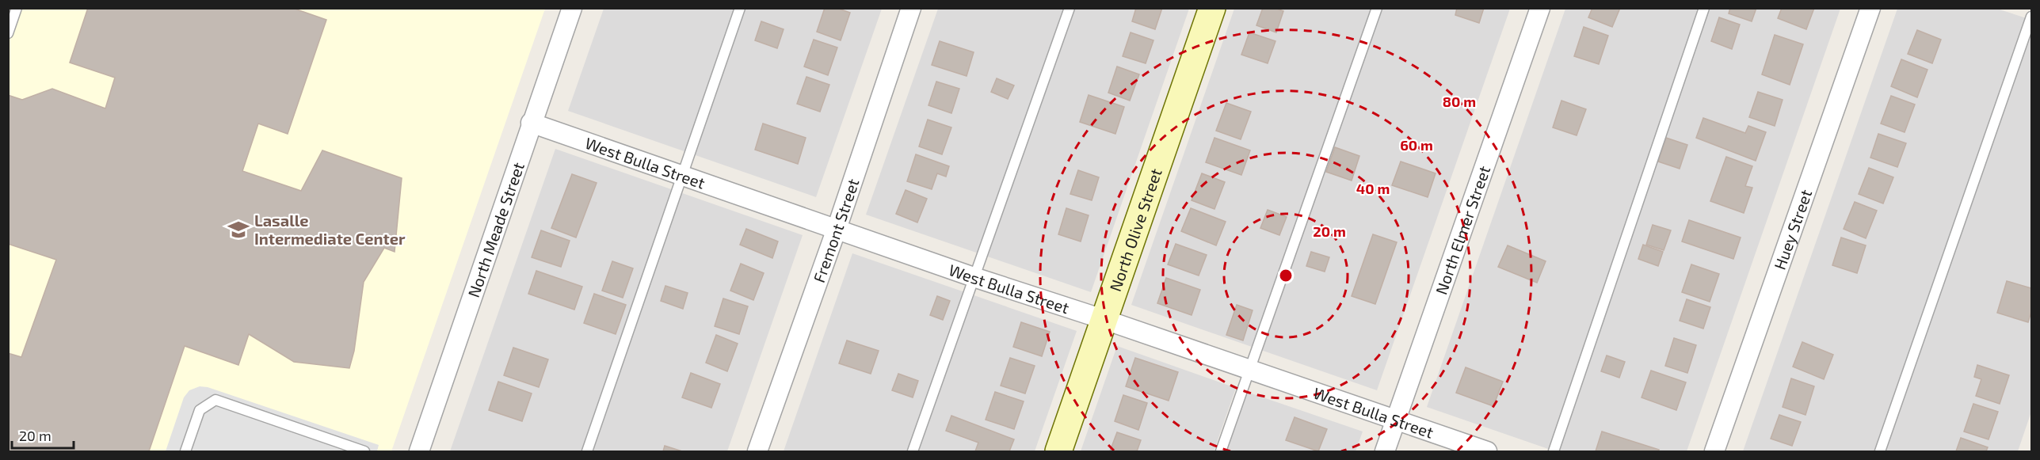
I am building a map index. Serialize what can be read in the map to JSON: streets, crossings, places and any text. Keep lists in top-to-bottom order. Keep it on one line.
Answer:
{"streets":{"street":["West Bulla Street","North Meade Street","North Elmer Street","Huey Street","Fremont Street","North Olive Street"]},"crossings":[["West Bulla Street","North Meade Street"],["West Bulla Street","North Elmer Street"],["West Bulla Street","Fremont Street"],["West Bulla Street","North Olive Street"]],"places":{"school or university":["Lasalle Intermediate Center"]},"scale_bar":"20 m","rings":["80 m","60 m","40 m","20 m"]}
